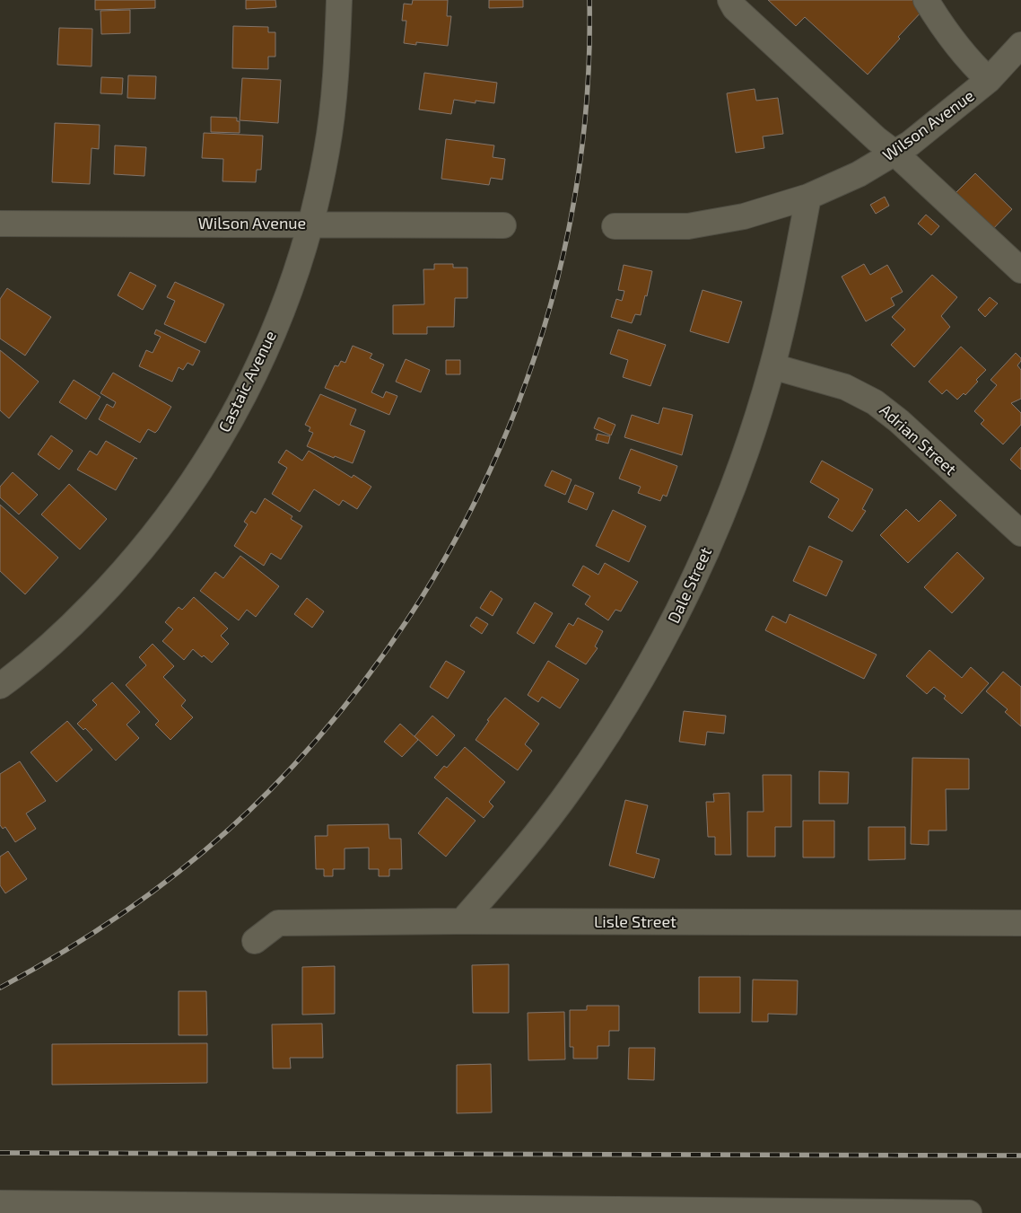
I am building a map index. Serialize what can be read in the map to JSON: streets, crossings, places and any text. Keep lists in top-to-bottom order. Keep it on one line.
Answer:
{"streets":{"street":["Wilson Avenue","Castaic Avenue","Adrian Street","Dale Street","Lisle Street"]},"crossings":[["Wilson Avenue","Castaic Avenue"],["Wilson Avenue","Dale Street"],["Adrian Street","Dale Street"],["Dale Street","Lisle Street"]]}
